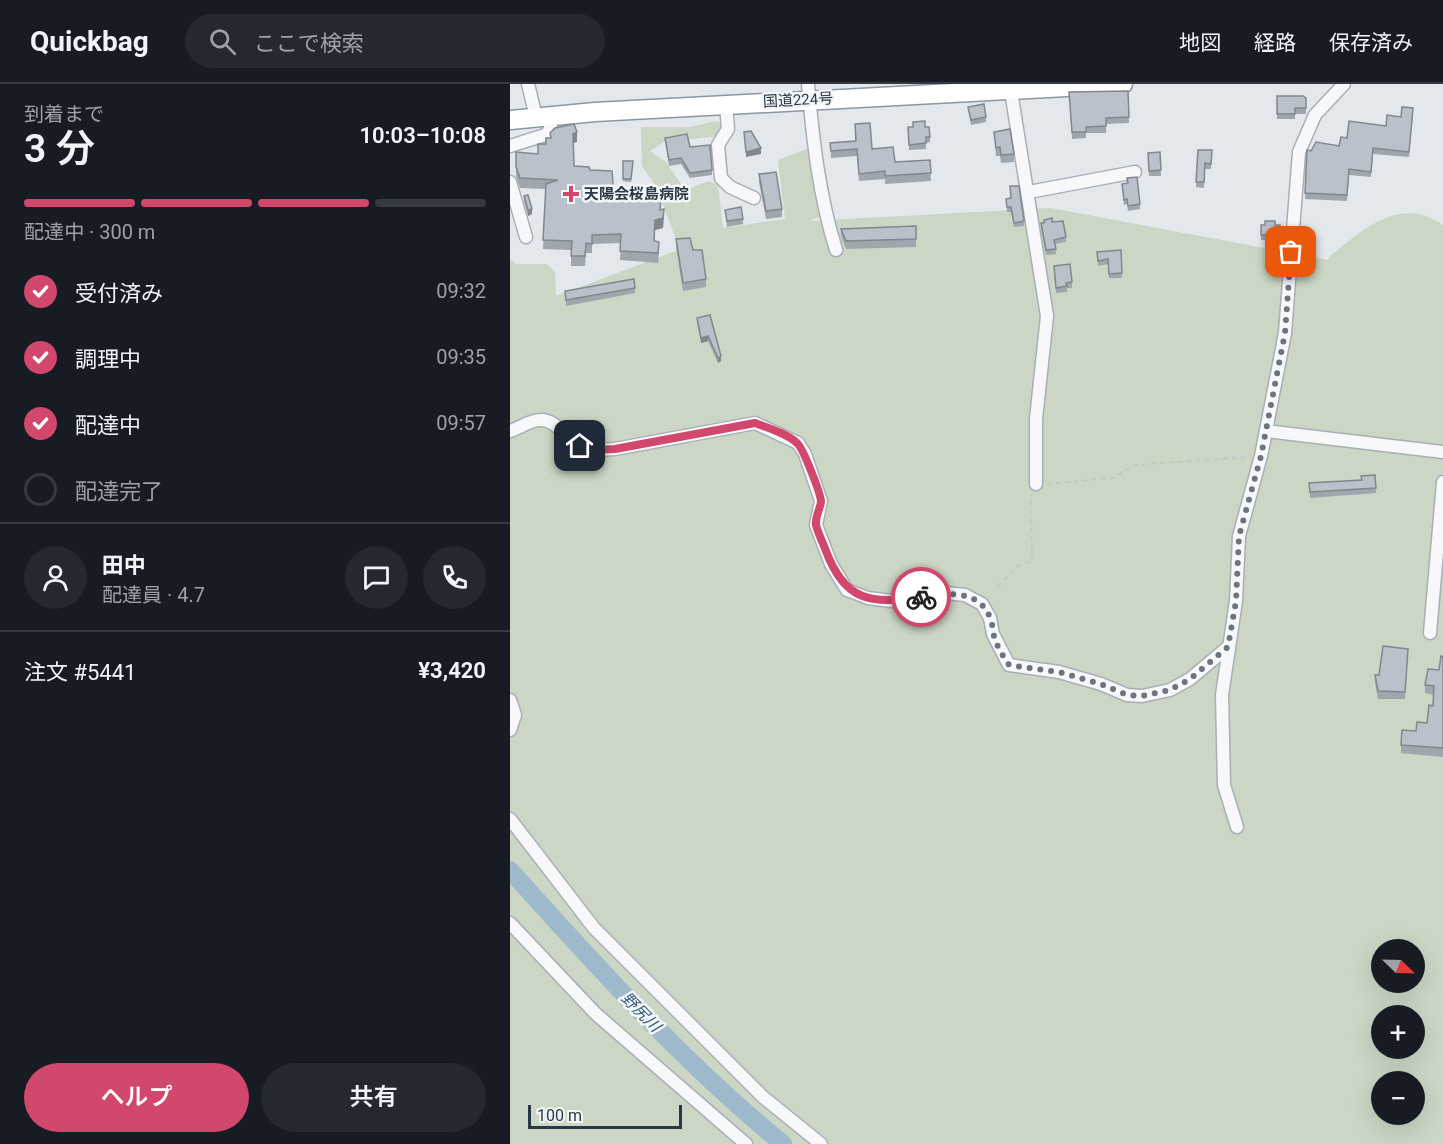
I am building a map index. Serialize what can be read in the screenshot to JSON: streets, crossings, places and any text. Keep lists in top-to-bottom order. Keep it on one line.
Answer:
{"streets":{"highway":["国道224号"]},"water":["野尻川"],"places":{"health":["天陽会桜島病院"]},"scale_bar":"100 m","north":"bottom right","page":{"header":"Quickbag","search":"ここで検索","nav":["地図","経路","保存済み"],"heading":["3 分","到着まで","10:03–10:08"],"panel":["田中","配達員 · 4.7","注文 #5441","¥3,420"],"bar":"配達中 · 300 m","list":[["受付済み","09:32"],["調理中","09:35"],["配達中","09:57"],"配達完了"],"map_buttons":["+","−"],"buttons":["ヘルプ","共有"],"scale":"100 m"}}
